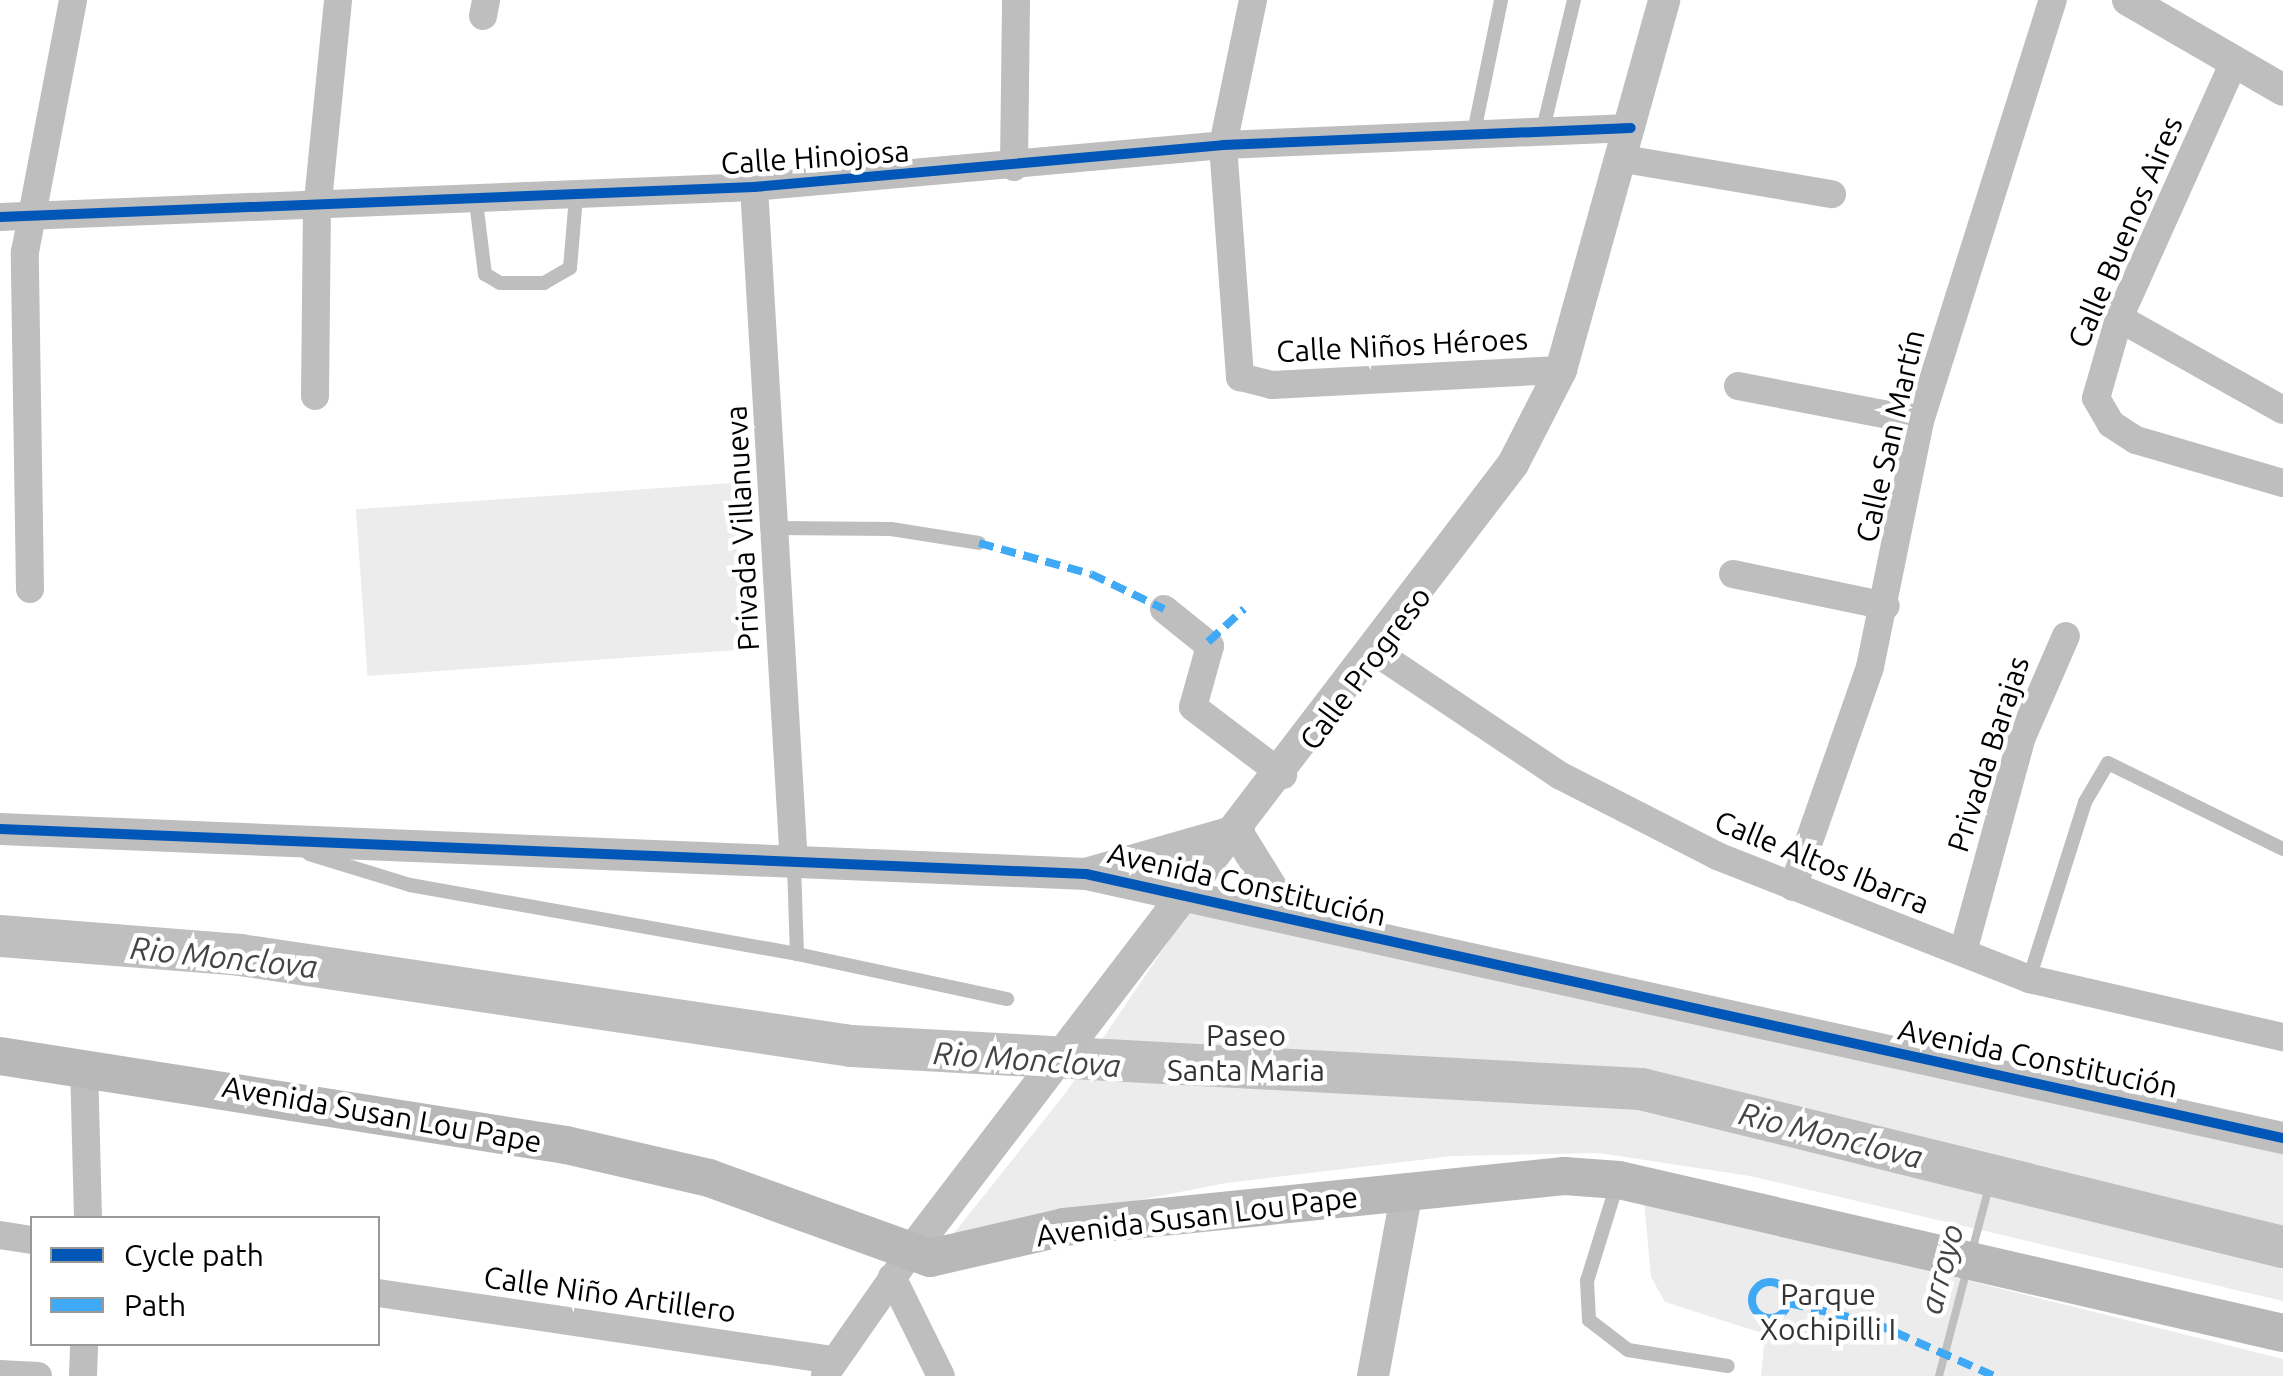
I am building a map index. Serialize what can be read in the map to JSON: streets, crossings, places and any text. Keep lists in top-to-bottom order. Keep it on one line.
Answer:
{"streets":{"main road":["Avenida Susan Lou Pape"],"street":["Calle Hinojosa","Calle Buenos Aires","Calle Niños Héroes","Calle San Martín","Privada Villanueva","Calle Progreso","Privada Barajas","Calle Altos Ibarra","Avenida Constitución","Calle Niño Artillero"]},"crossings":[["Calle Hinojosa","Calle Niños Héroes"],["Calle Hinojosa","Privada Villanueva"],["Calle Hinojosa","Calle Progreso"],["Calle Niños Héroes","Calle Progreso"],["Calle San Martín","Calle Altos Ibarra"],["Privada Villanueva","Avenida Constitución"],["Calle Progreso","Calle Altos Ibarra"],["Calle Progreso","Avenida Constitución"],["Calle Progreso","Avenida Susan Lou Pape"],["Privada Barajas","Calle Altos Ibarra"]],"water":["Rio Monclova","arroyo"],"parks":["Paseo Santa Maria","Parque Xochipilli I"],"legend":["Cycle path","Path"]}
